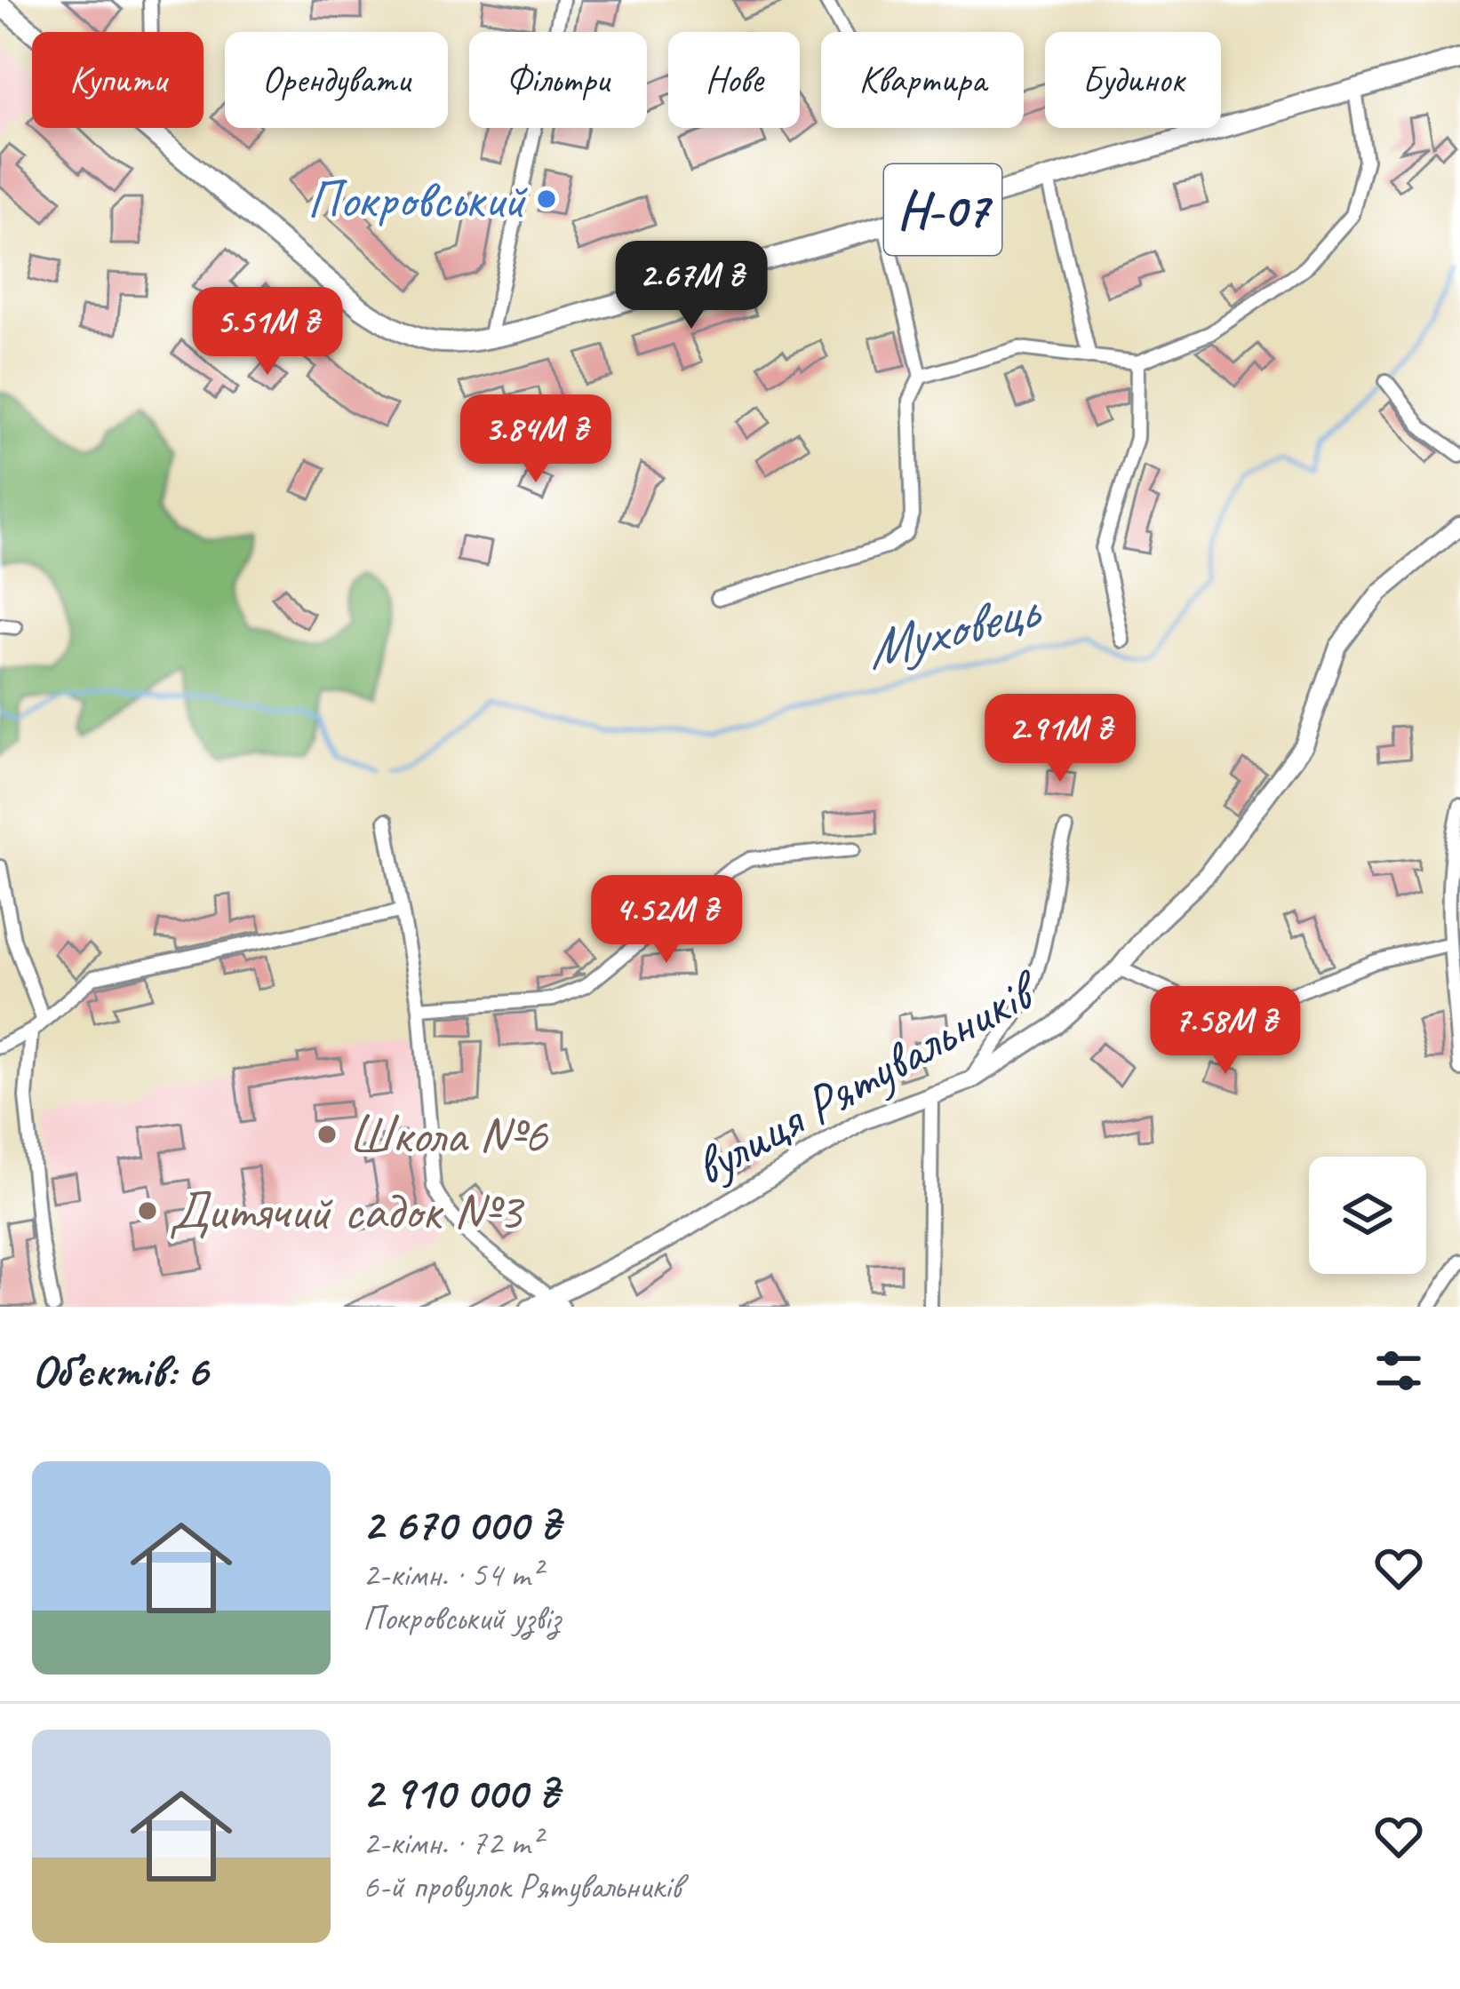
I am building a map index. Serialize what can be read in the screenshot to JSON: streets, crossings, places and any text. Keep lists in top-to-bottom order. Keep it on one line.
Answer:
{"streets":{"main road":["Н-07","вулиця Рятувальників"]},"water":["Муховець"],"places":["Покровський","Школа №6","Дитячий садок №3"],"page":{"chip":["Купити","Орендувати","Фільтри","Нове","Квартира","Будинок"],"price":["2.67M ₴","5.51M ₴","3.84M ₴","2.91M ₴","4.52M ₴","7.58M ₴"],"heading":"Об’єктів: 6","list":[{"name":"2 670 000 ₴","note":"2-кімн. · 54 m² · Покровський узвіз"},{"name":"2 910 000 ₴","note":"2-кімн. · 72 m² · 6-й провулок Рятувальників"}]}}
